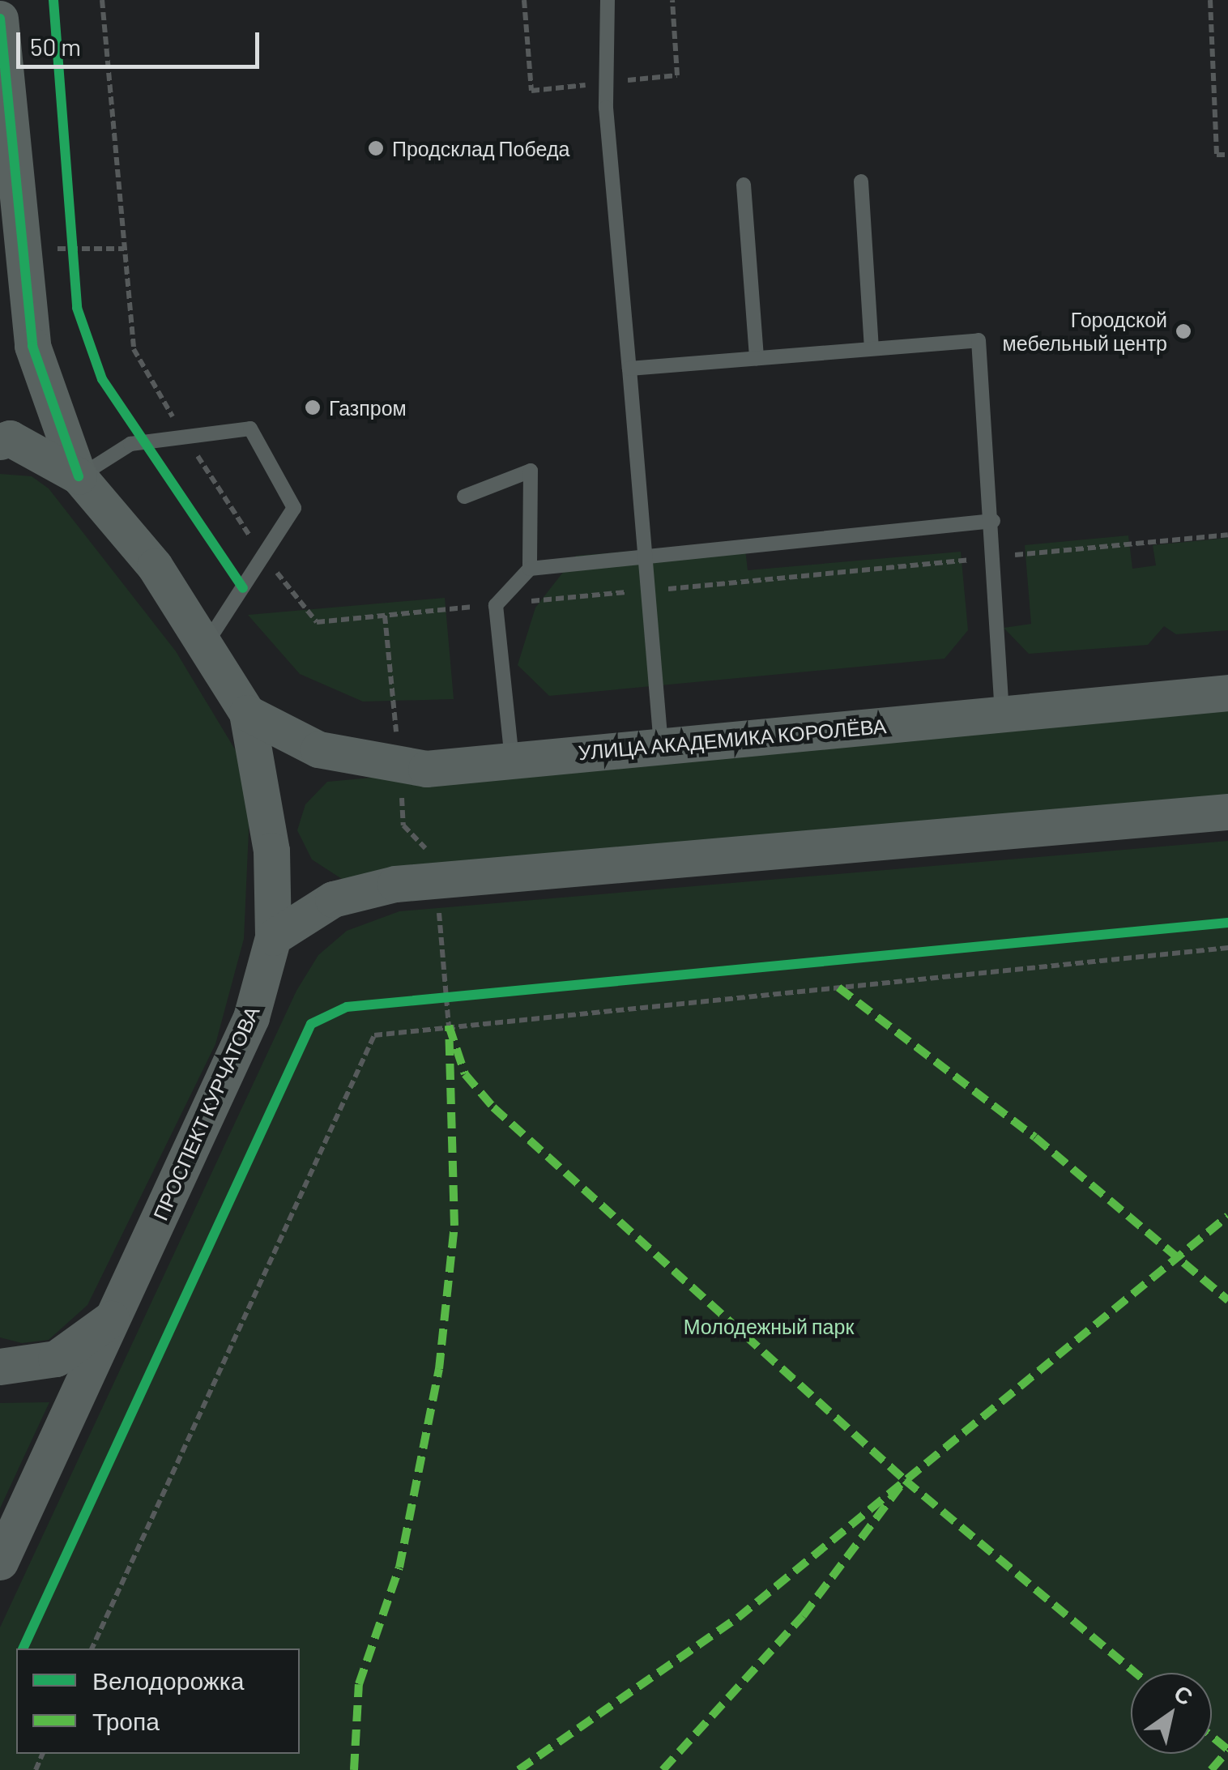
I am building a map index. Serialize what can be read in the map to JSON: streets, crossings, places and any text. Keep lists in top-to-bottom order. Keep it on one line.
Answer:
{"streets":{"main road":["УЛИЦА АКАДЕМИКА КОРОЛЁВА","ПРОСПЕКТ КУРЧАТОВА"]},"crossings":[["УЛИЦА АКАДЕМИКА КОРОЛЁВА","ПРОСПЕКТ КУРЧАТОВА"]],"parks":["Молодежный парк"],"places":["Продсклад Победа","Городской мебельный центр","Газпром"],"legend":["Велодорожка","Тропа"],"scale_bar":"50 m","north":"top right"}
